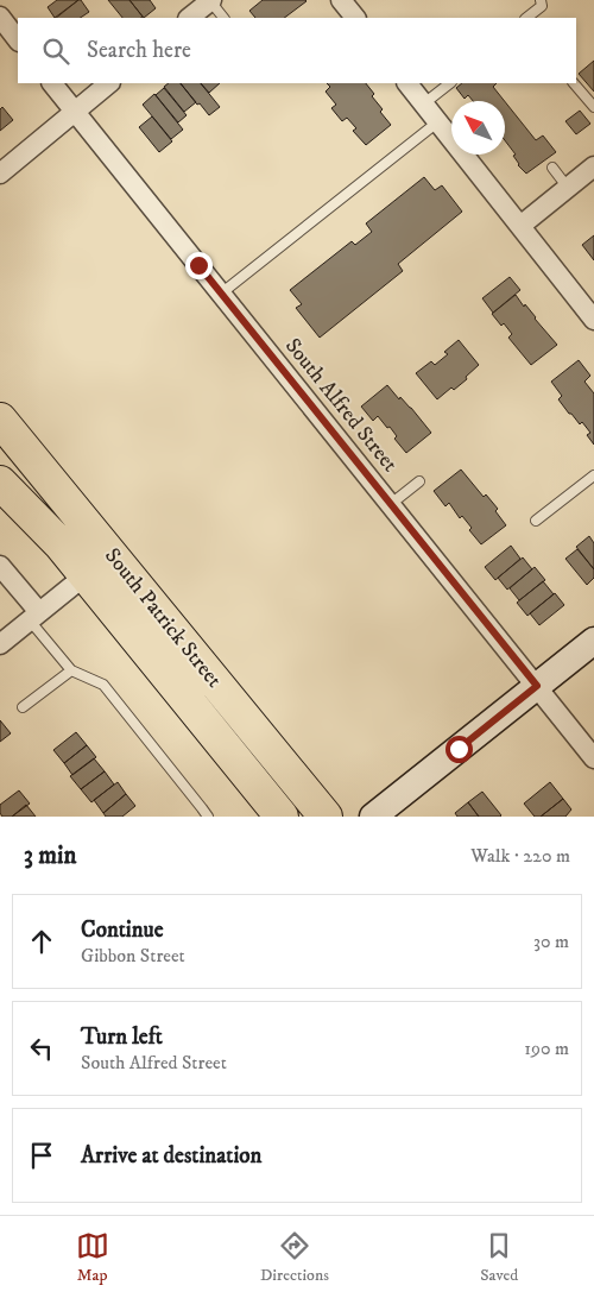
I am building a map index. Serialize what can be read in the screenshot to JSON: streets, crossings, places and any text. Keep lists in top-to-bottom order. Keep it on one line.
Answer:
{"streets":{"highway":["South Patrick Street"],"street":["South Alfred Street"]},"north":"top left","page":{"search":"Search here","heading":["3 min","Walk · 220 m"],"list":[["Continue","Gibbon Street","30 m"],["Turn left","South Alfred Street","190 m"],"Arrive at destination"],"nav":["Map","Directions","Saved"]}}
